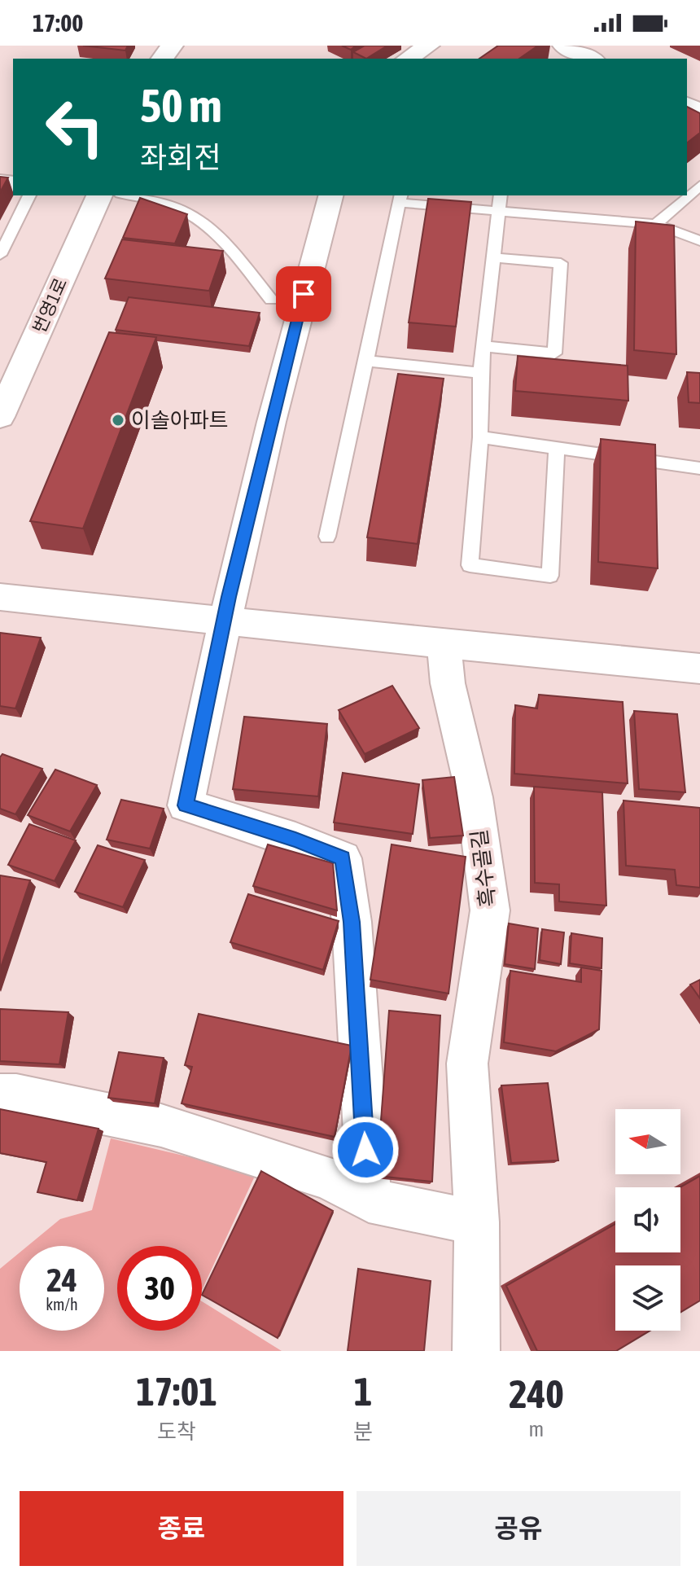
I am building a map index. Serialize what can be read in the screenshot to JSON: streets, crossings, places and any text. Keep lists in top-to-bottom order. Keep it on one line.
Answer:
{"streets":{"main road":["번영1로"],"street":["흑수골길"]},"places":["이솔아파트"],"north":"left","page":{"status":"17:00","turn":["50 m","좌회전"],"speed":"24 km/h","limit":"30","eta":["17:01","도착","1","분","240","m"],"buttons":["종료","공유"]}}
